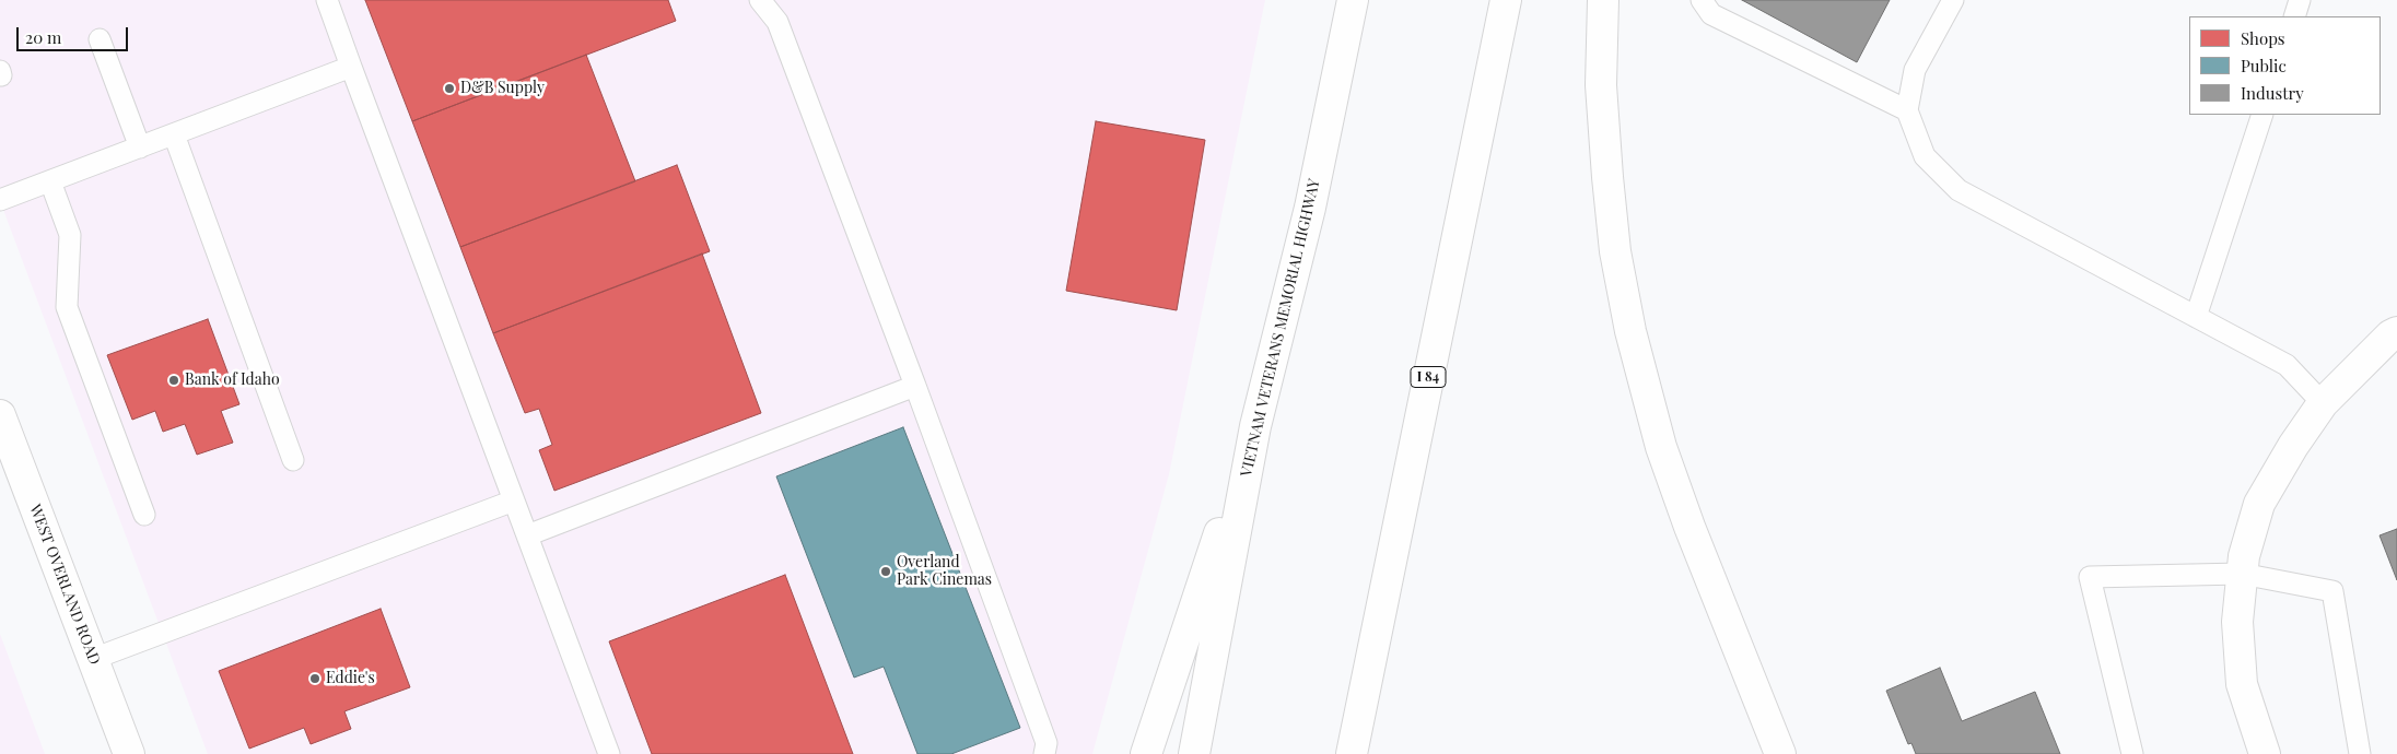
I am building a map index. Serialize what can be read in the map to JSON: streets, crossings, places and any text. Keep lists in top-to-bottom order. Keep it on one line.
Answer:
{"streets":{"main road":["VIETNAM VETERANS MEMORIAL HIGHWAY","I 84","WEST OVERLAND ROAD"]},"places":["D&B Supply","Bank of Idaho","Overland Park Cinemas","Eddie's"],"legend":["Shops","Public","Industry"],"scale_bar":"20 m"}
